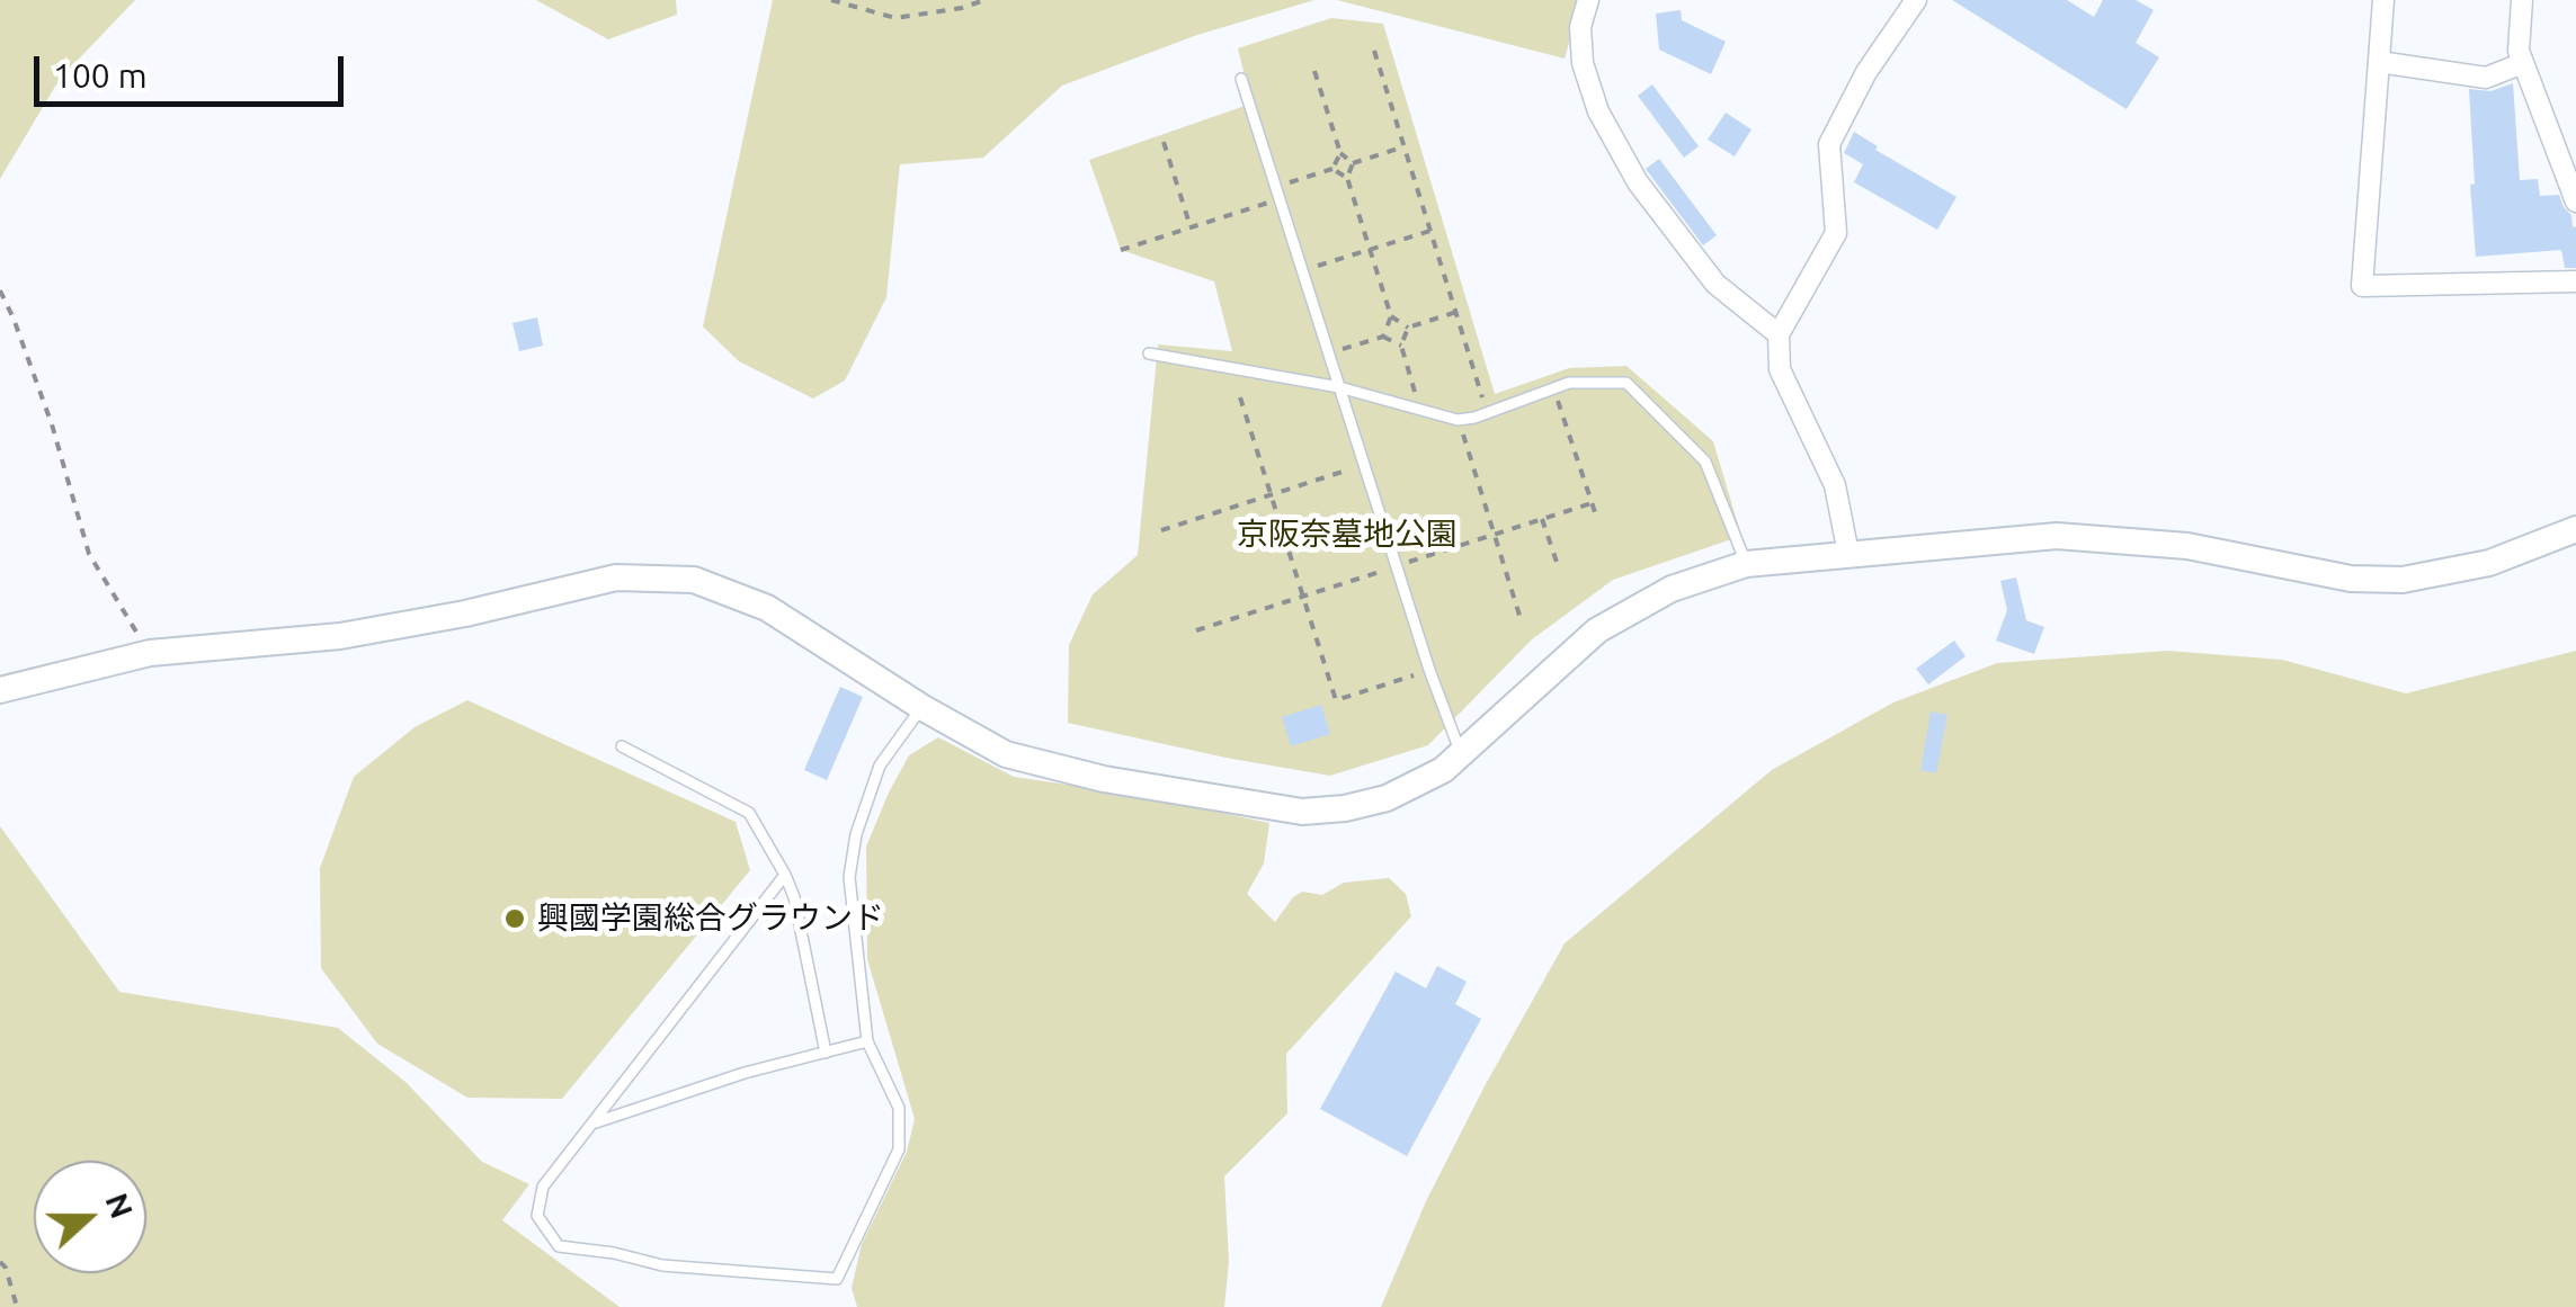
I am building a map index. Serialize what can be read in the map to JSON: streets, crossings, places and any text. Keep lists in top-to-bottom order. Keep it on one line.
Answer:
{"parks":["京阪奈墓地公園"],"places":["興國学園総合グラウンド"],"scale_bar":"100 m","north":"right"}
